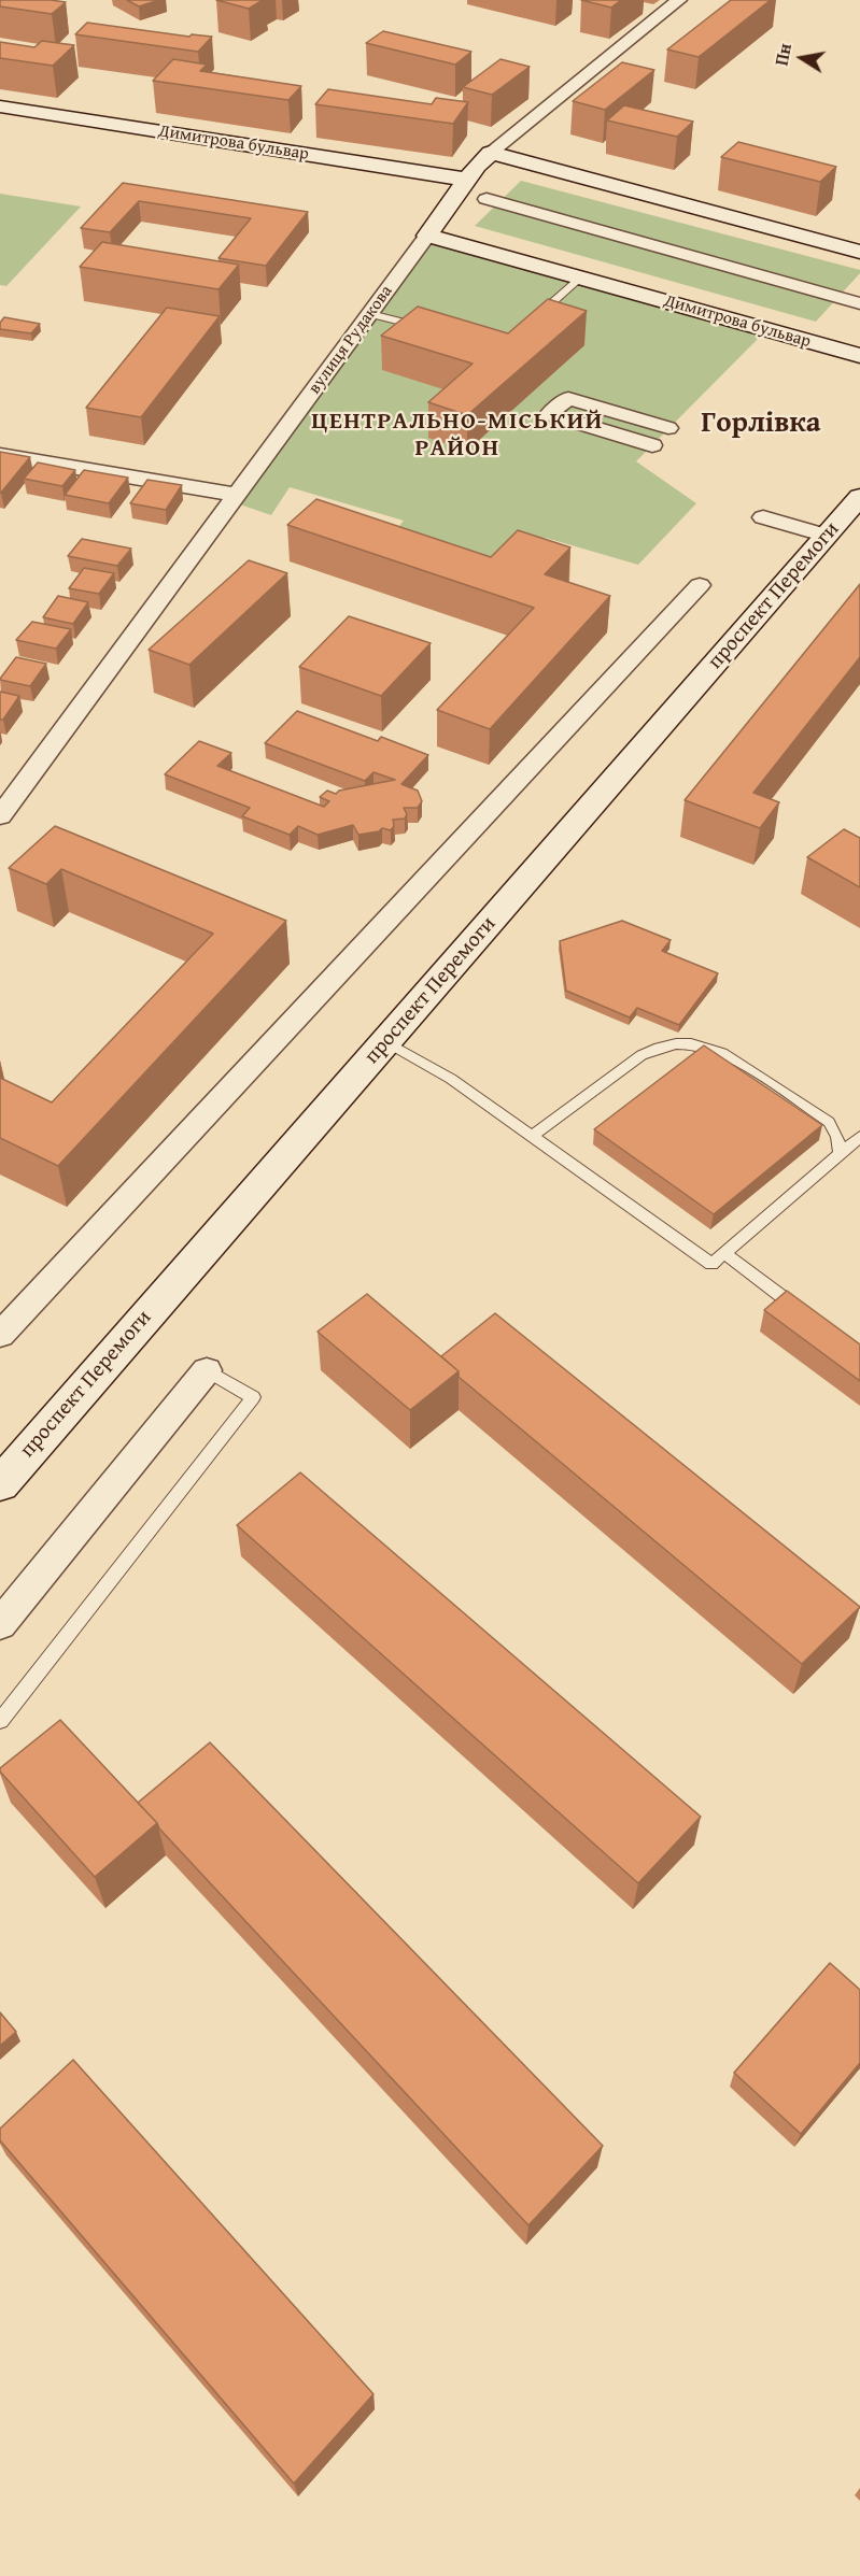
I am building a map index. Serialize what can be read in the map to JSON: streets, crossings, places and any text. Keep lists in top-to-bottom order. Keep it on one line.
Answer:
{"streets":{"street":["Димитрова бульвар","вулиця Рудакова","проспект Перемоги"]},"crossings":[["Димитрова бульвар","вулиця Рудакова"]],"districts":["ЦЕНТРАЛЬНО-МІСЬКИЙ РАЙОН","Горлівка"],"north":"left"}
